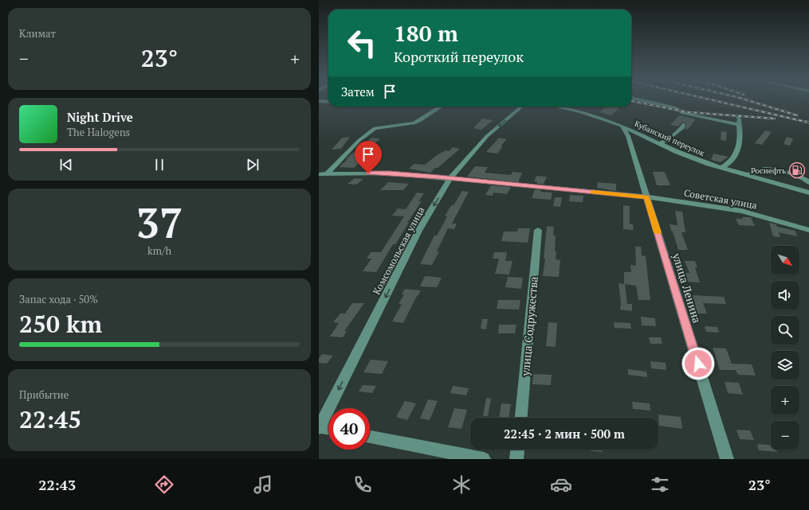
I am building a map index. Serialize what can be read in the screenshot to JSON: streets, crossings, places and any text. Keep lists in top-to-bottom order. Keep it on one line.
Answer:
{"streets":{"street":["Кубанский переулок","Советская улица","Комсомольская улица","улица Ленина","улица Содружества"]},"crossings":[["Кубанский переулок","улица Ленина"],["Советская улица","Комсомольская улица"],["Советская улица","улица Ленина"]],"one_way":["Комсомольская улица"],"places":{"fuel station":["Роснефть"]},"north":"bottom right","page":{"tile":["Климат",["37","km/h"],["Запас хода · 50%","250 km"],["Прибытие","22:45"]],"turn":["180 m","Короткий переулок"],"heat":["−","23°","+"],"then":"Затем","song":["Night Drive","The Halogens"],"map_buttons":["+","−"],"limit":"40","trip":"22:45 · 2 мин · 500 m","tabs":["22:43","23°"]}}
